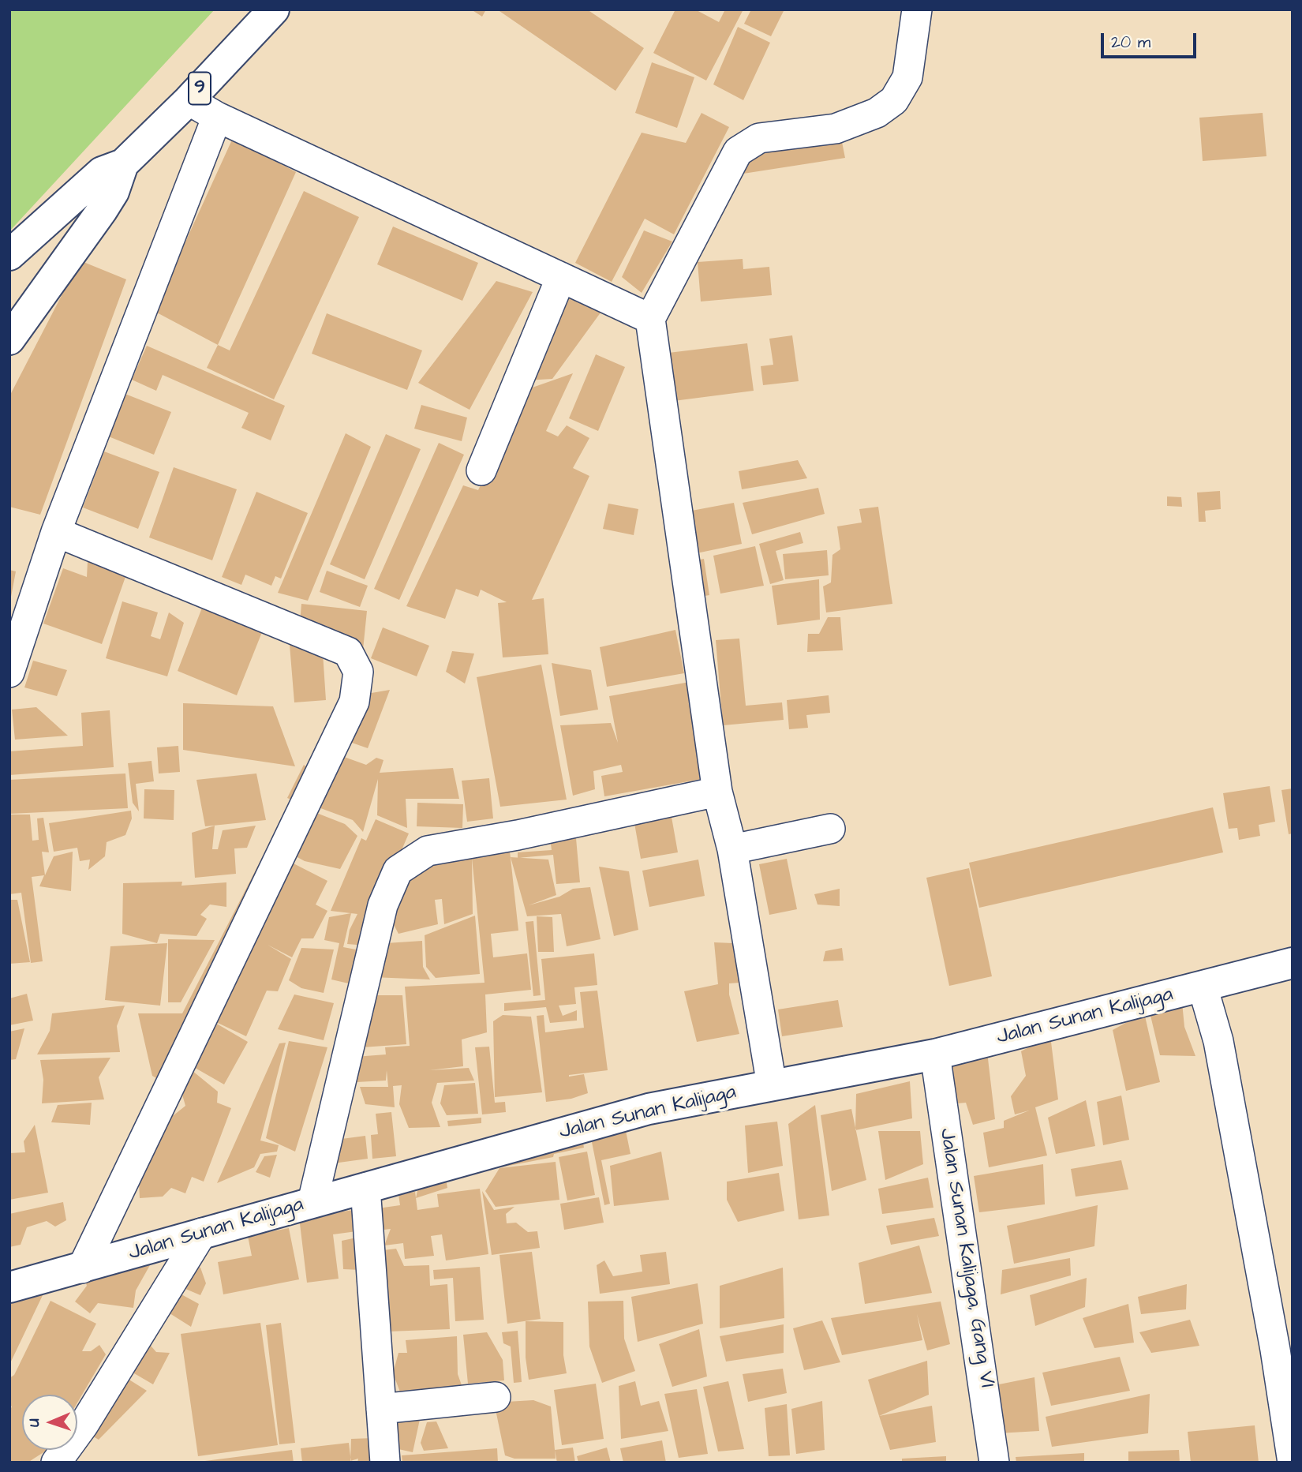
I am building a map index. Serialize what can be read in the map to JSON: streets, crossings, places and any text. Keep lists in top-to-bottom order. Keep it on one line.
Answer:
{"streets":{"main road":["9","Jalan Sunan Kalijaga"],"street":["Jalan Sunan Kalijaga, Gang VI"]},"crossings":[["Jalan Sunan Kalijaga","Jalan Sunan Kalijaga, Gang VI"]],"scale_bar":"20 m","north":"left"}
